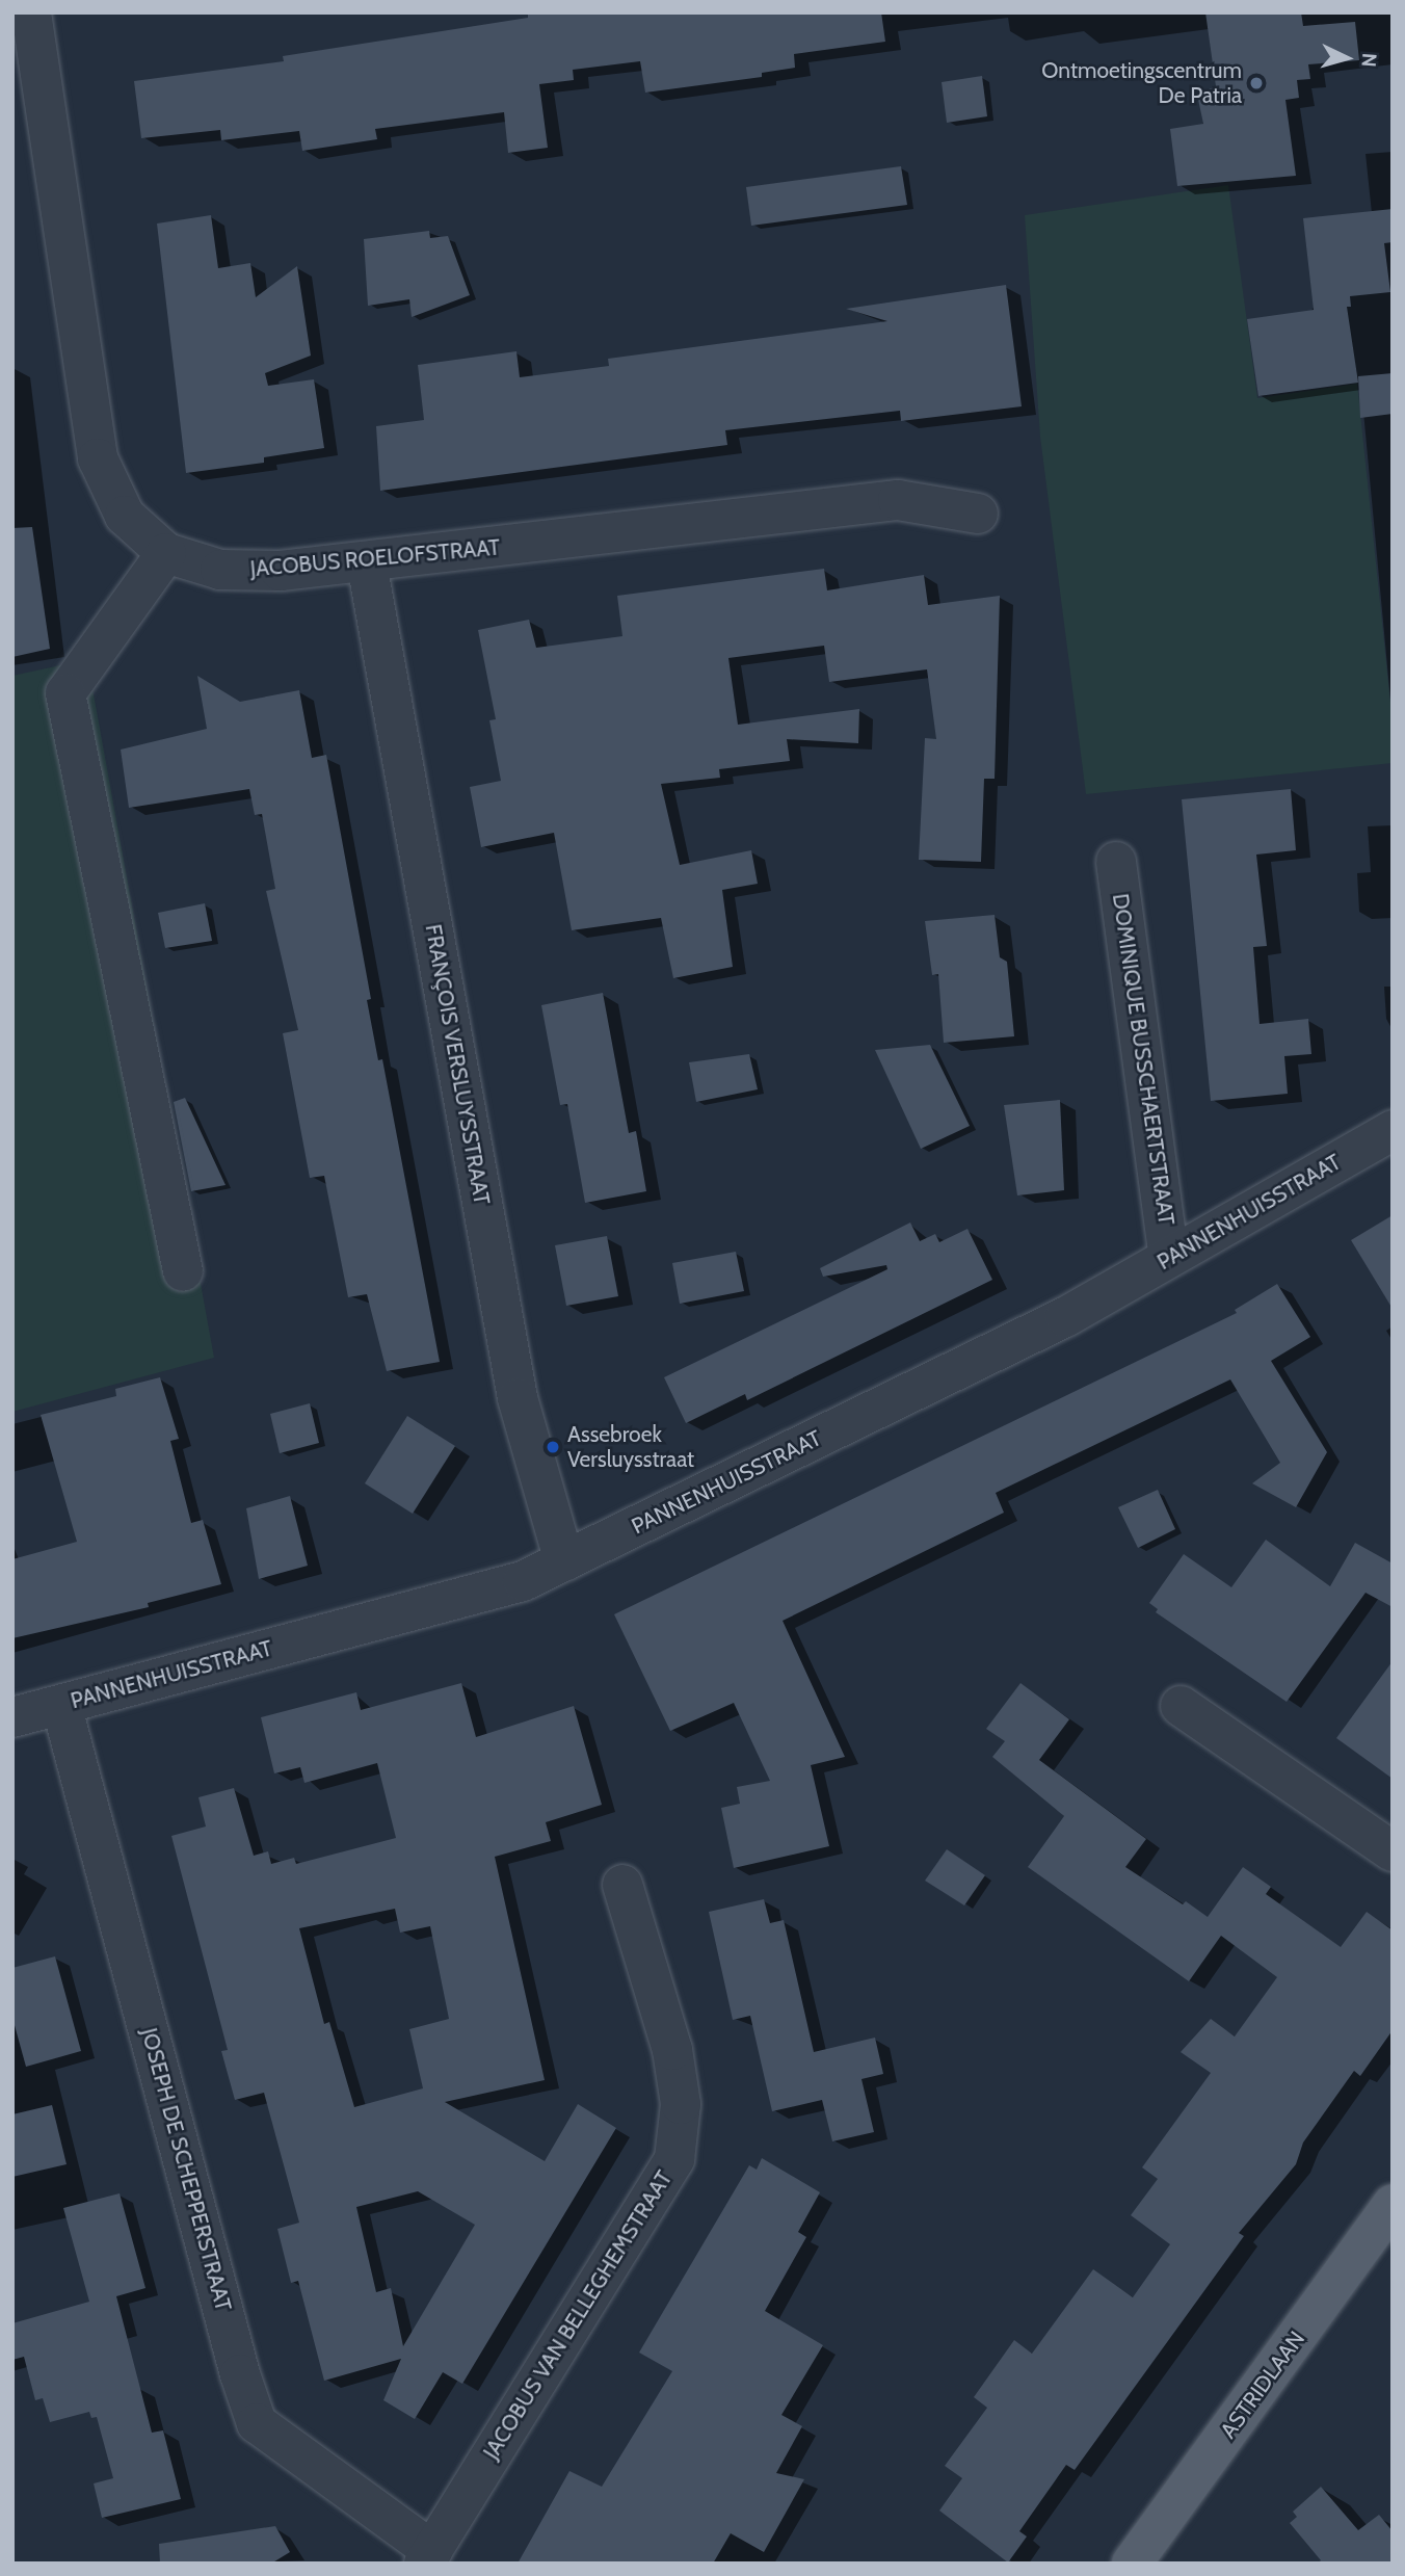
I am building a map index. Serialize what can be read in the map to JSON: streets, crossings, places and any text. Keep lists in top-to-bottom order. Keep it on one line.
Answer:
{"streets":{"main road":["ASTRIDLAAN"],"street":["JACOBUS ROELOFSTRAAT","DOMINIQUE BUSSCHAERTSTRAAT","FRANÇOIS VERSLUYSSTRAAT","PANNENHUISSTRAAT","JOSEPH DE SCHEPPERSTRAAT","JACOBUS VAN BELLEGHEMSTRAAT"]},"crossings":[["JACOBUS ROELOFSTRAAT","FRANÇOIS VERSLUYSSTRAAT"],["DOMINIQUE BUSSCHAERTSTRAAT","PANNENHUISSTRAAT"],["FRANÇOIS VERSLUYSSTRAAT","PANNENHUISSTRAAT"],["PANNENHUISSTRAAT","JOSEPH DE SCHEPPERSTRAAT"],["JOSEPH DE SCHEPPERSTRAAT","JACOBUS VAN BELLEGHEMSTRAAT"]],"places":["Ontmoetingscentrum De Patria","Assebroek Versluysstraat"],"north":"right"}
